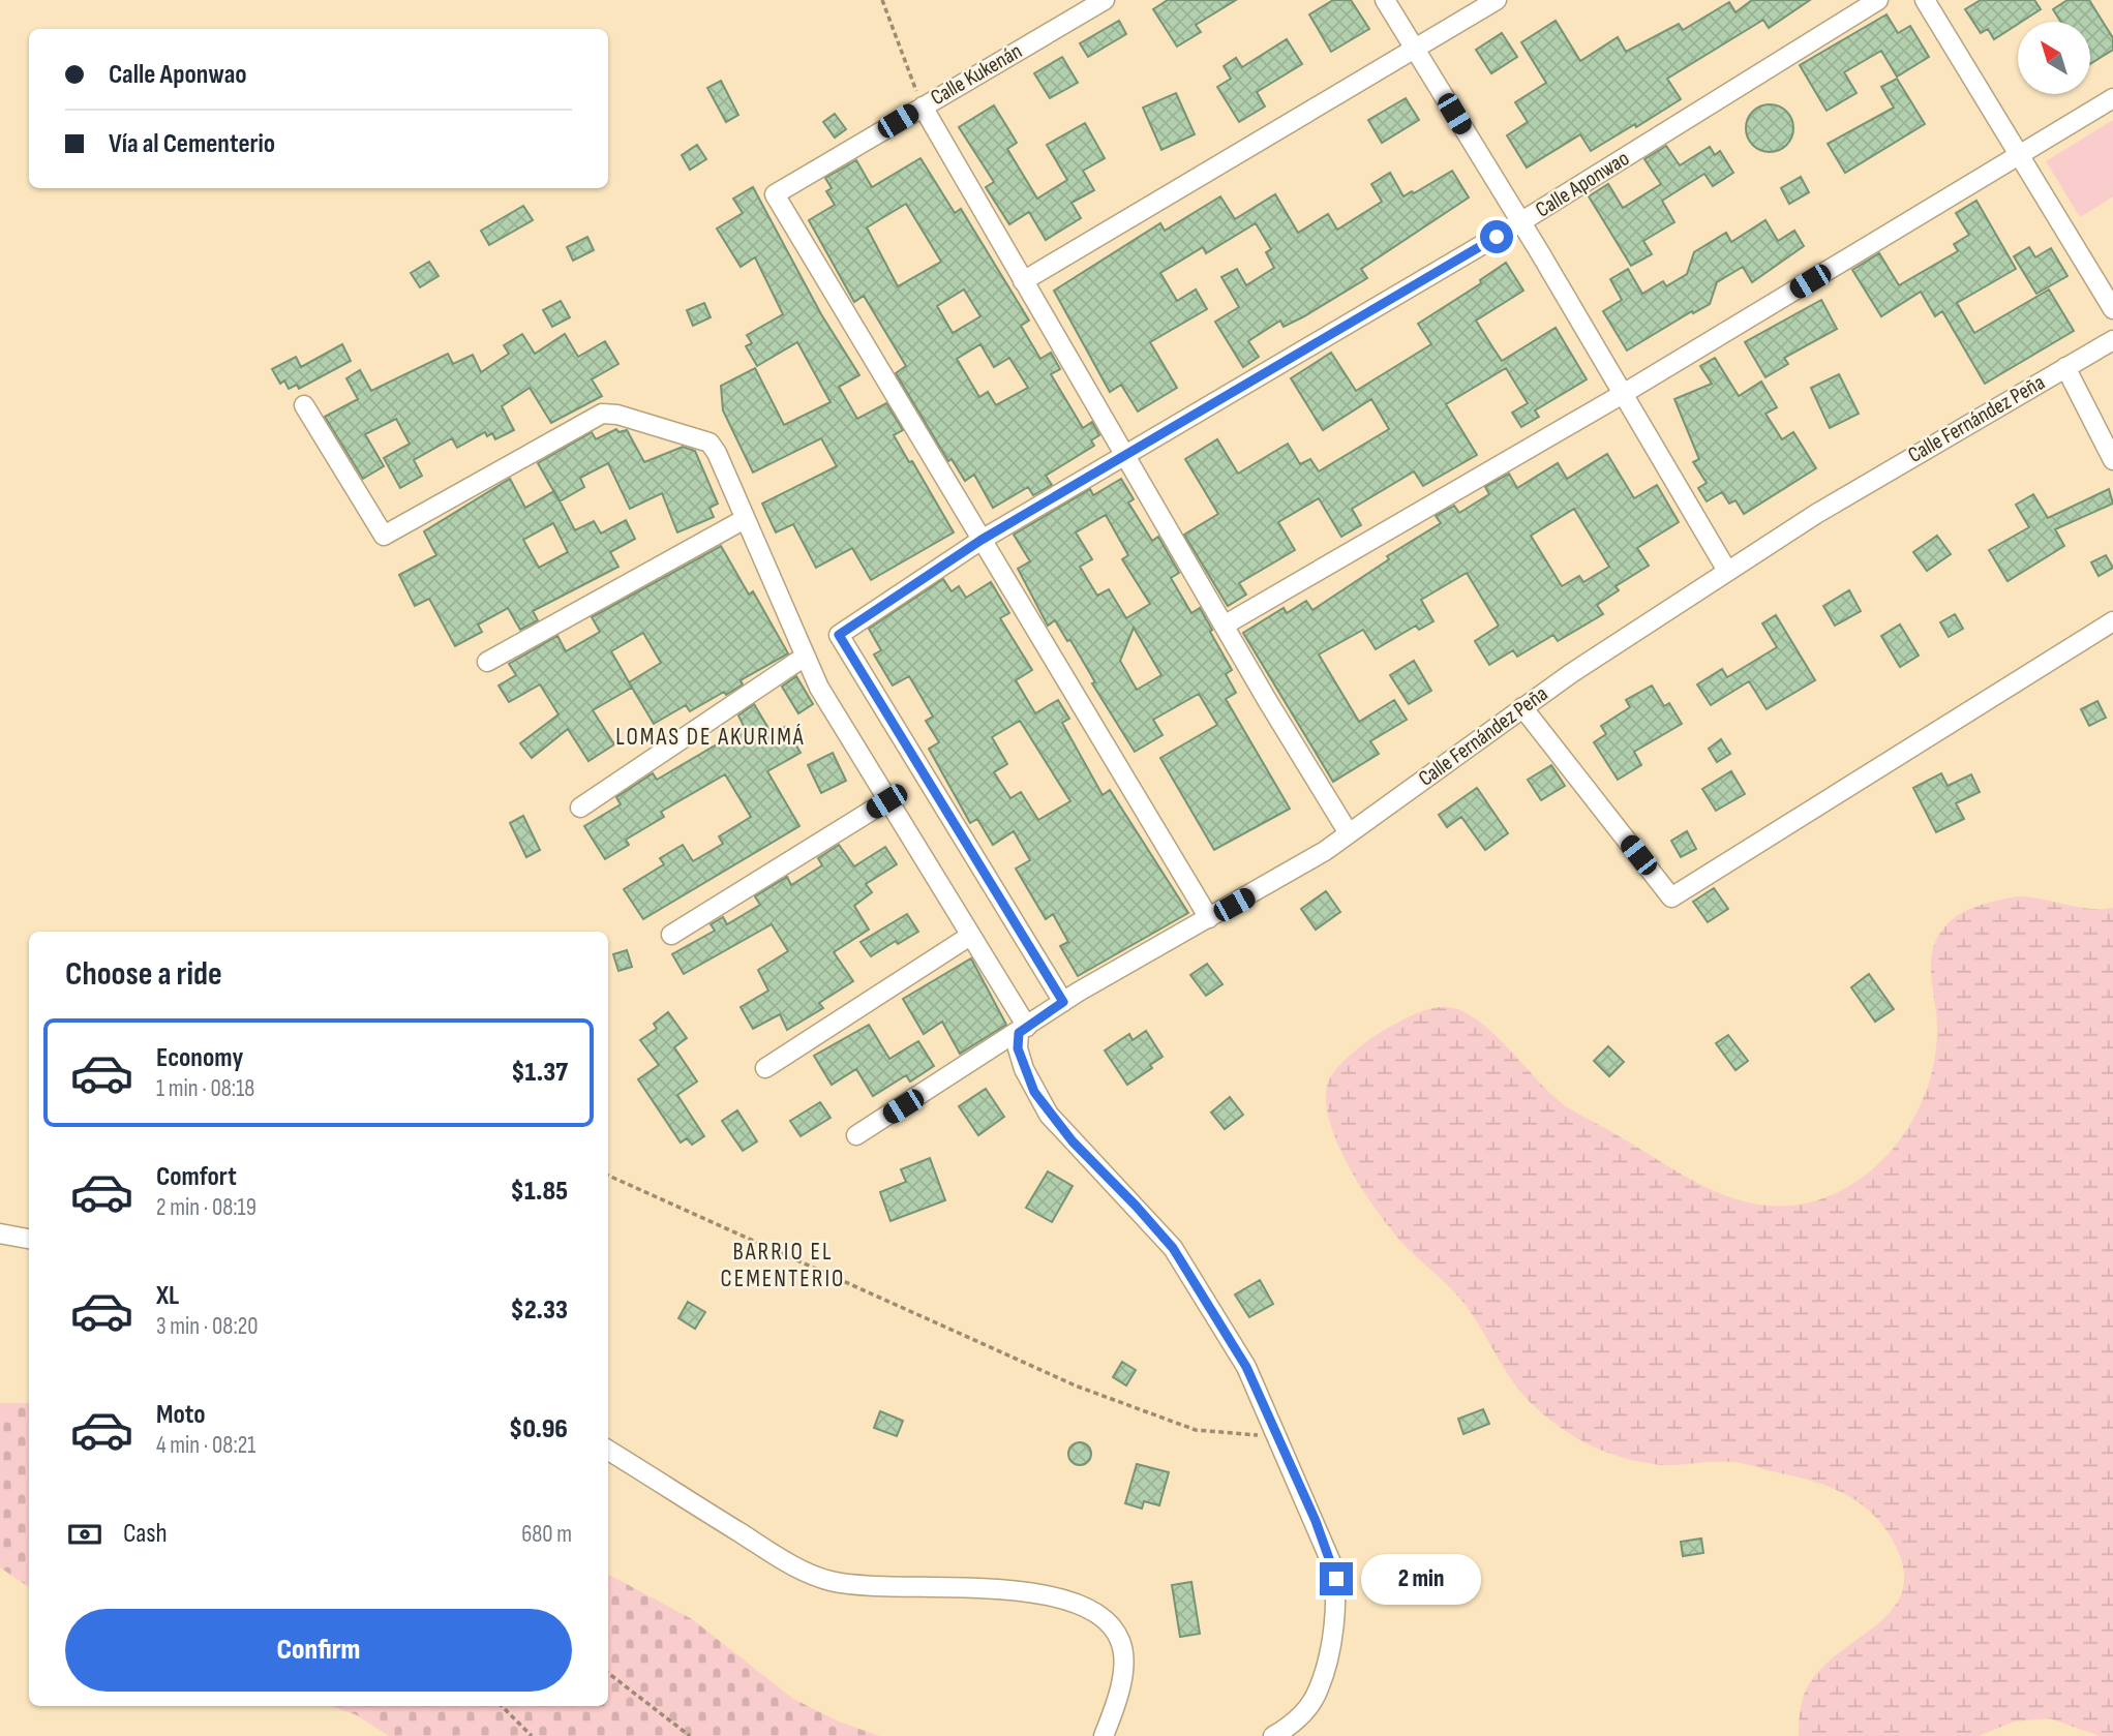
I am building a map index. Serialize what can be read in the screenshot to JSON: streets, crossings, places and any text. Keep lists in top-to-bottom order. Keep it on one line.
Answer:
{"streets":{"street":["Calle Kukenán","Calle Aponwao","Calle Fernández Peña"]},"crossings":[["Calle Kukenán","Calle Aponwao"],["Calle Aponwao","Calle Fernández Peña"]],"districts":["LOMAS DE AKURIMÁ","BARRIO EL CEMENTERIO"],"north":"top left","page":{"banner":["Calle Aponwao","Vía al Cementerio"],"heading":"Choose a ride","list":[{"name":"Economy","note":"1 min · 08:18","value":"$1.37"},{"name":"Comfort","note":"2 min · 08:19","value":"$1.85"},{"name":"XL","note":"3 min · 08:20","value":"$2.33"},{"name":"Moto","note":"4 min · 08:21","value":"$0.96"}],"pay":["Cash","680 m"],"bubble":"2 min","buttons":"Confirm"}}
